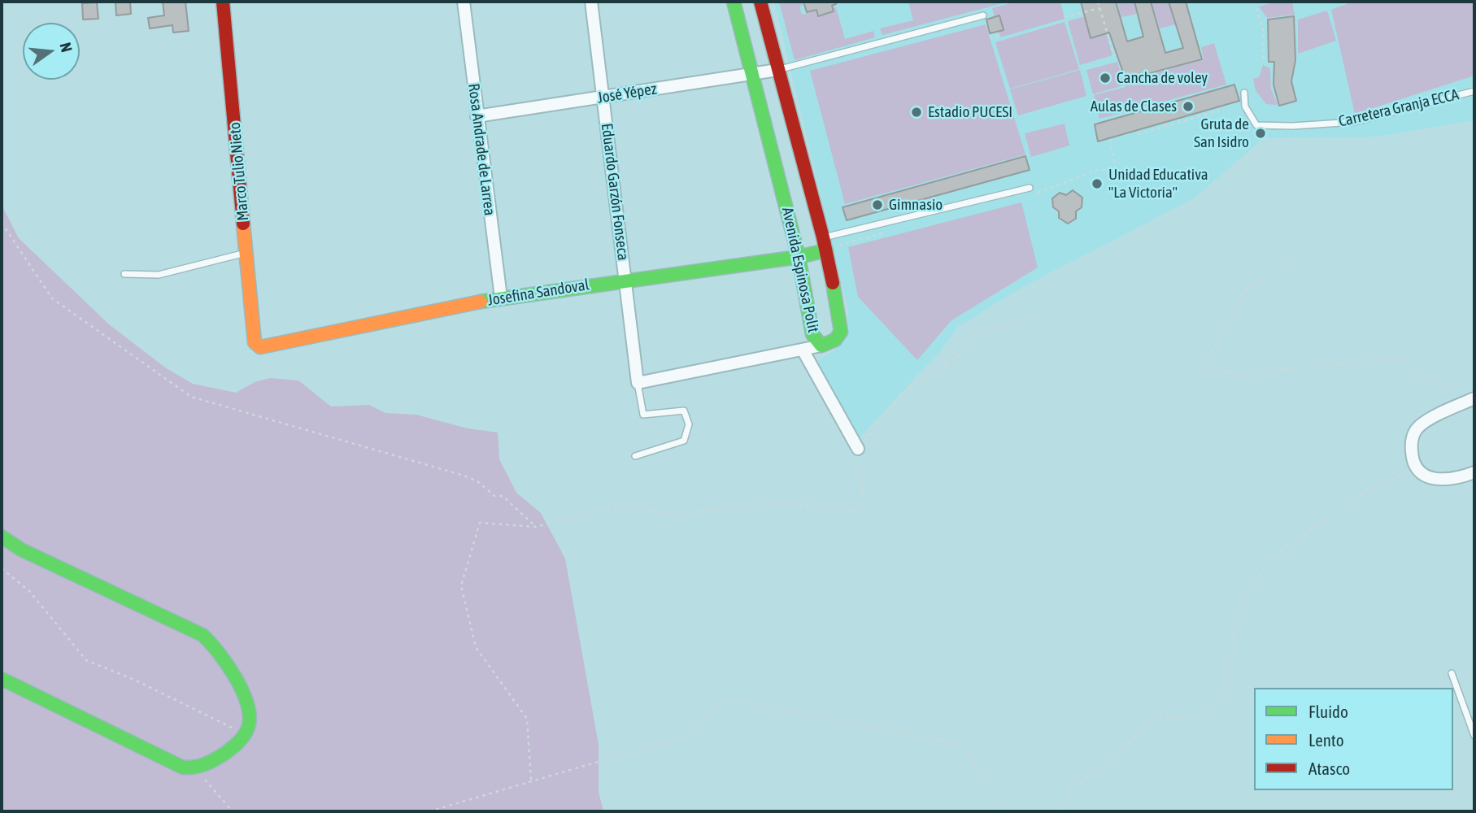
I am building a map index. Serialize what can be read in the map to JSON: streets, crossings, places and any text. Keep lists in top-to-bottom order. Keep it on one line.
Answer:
{"streets":{"street":["José Yépez","Rosa Andrade de Larrea","Marco Tulio Nieto","Eduardo Garzón Fonseca","Avenida Espinosa Polit","Josefina Sandoval"],"lane":["Carretera Granja ECCA"]},"crossings":[["José Yépez","Rosa Andrade de Larrea"],["José Yépez","Eduardo Garzón Fonseca"],["José Yépez","Avenida Espinosa Polit"],["Rosa Andrade de Larrea","Josefina Sandoval"],["Marco Tulio Nieto","Josefina Sandoval"],["Eduardo Garzón Fonseca","Josefina Sandoval"],["Avenida Espinosa Polit","Josefina Sandoval"]],"places":["Cancha de voley","Aulas de Clases","Estadio PUCESI","Gruta de San Isidro","Unidad Educativa \"La Victoria\"","Gimnasio"],"legend":["Fluido","Lento","Atasco"],"north":"right"}
